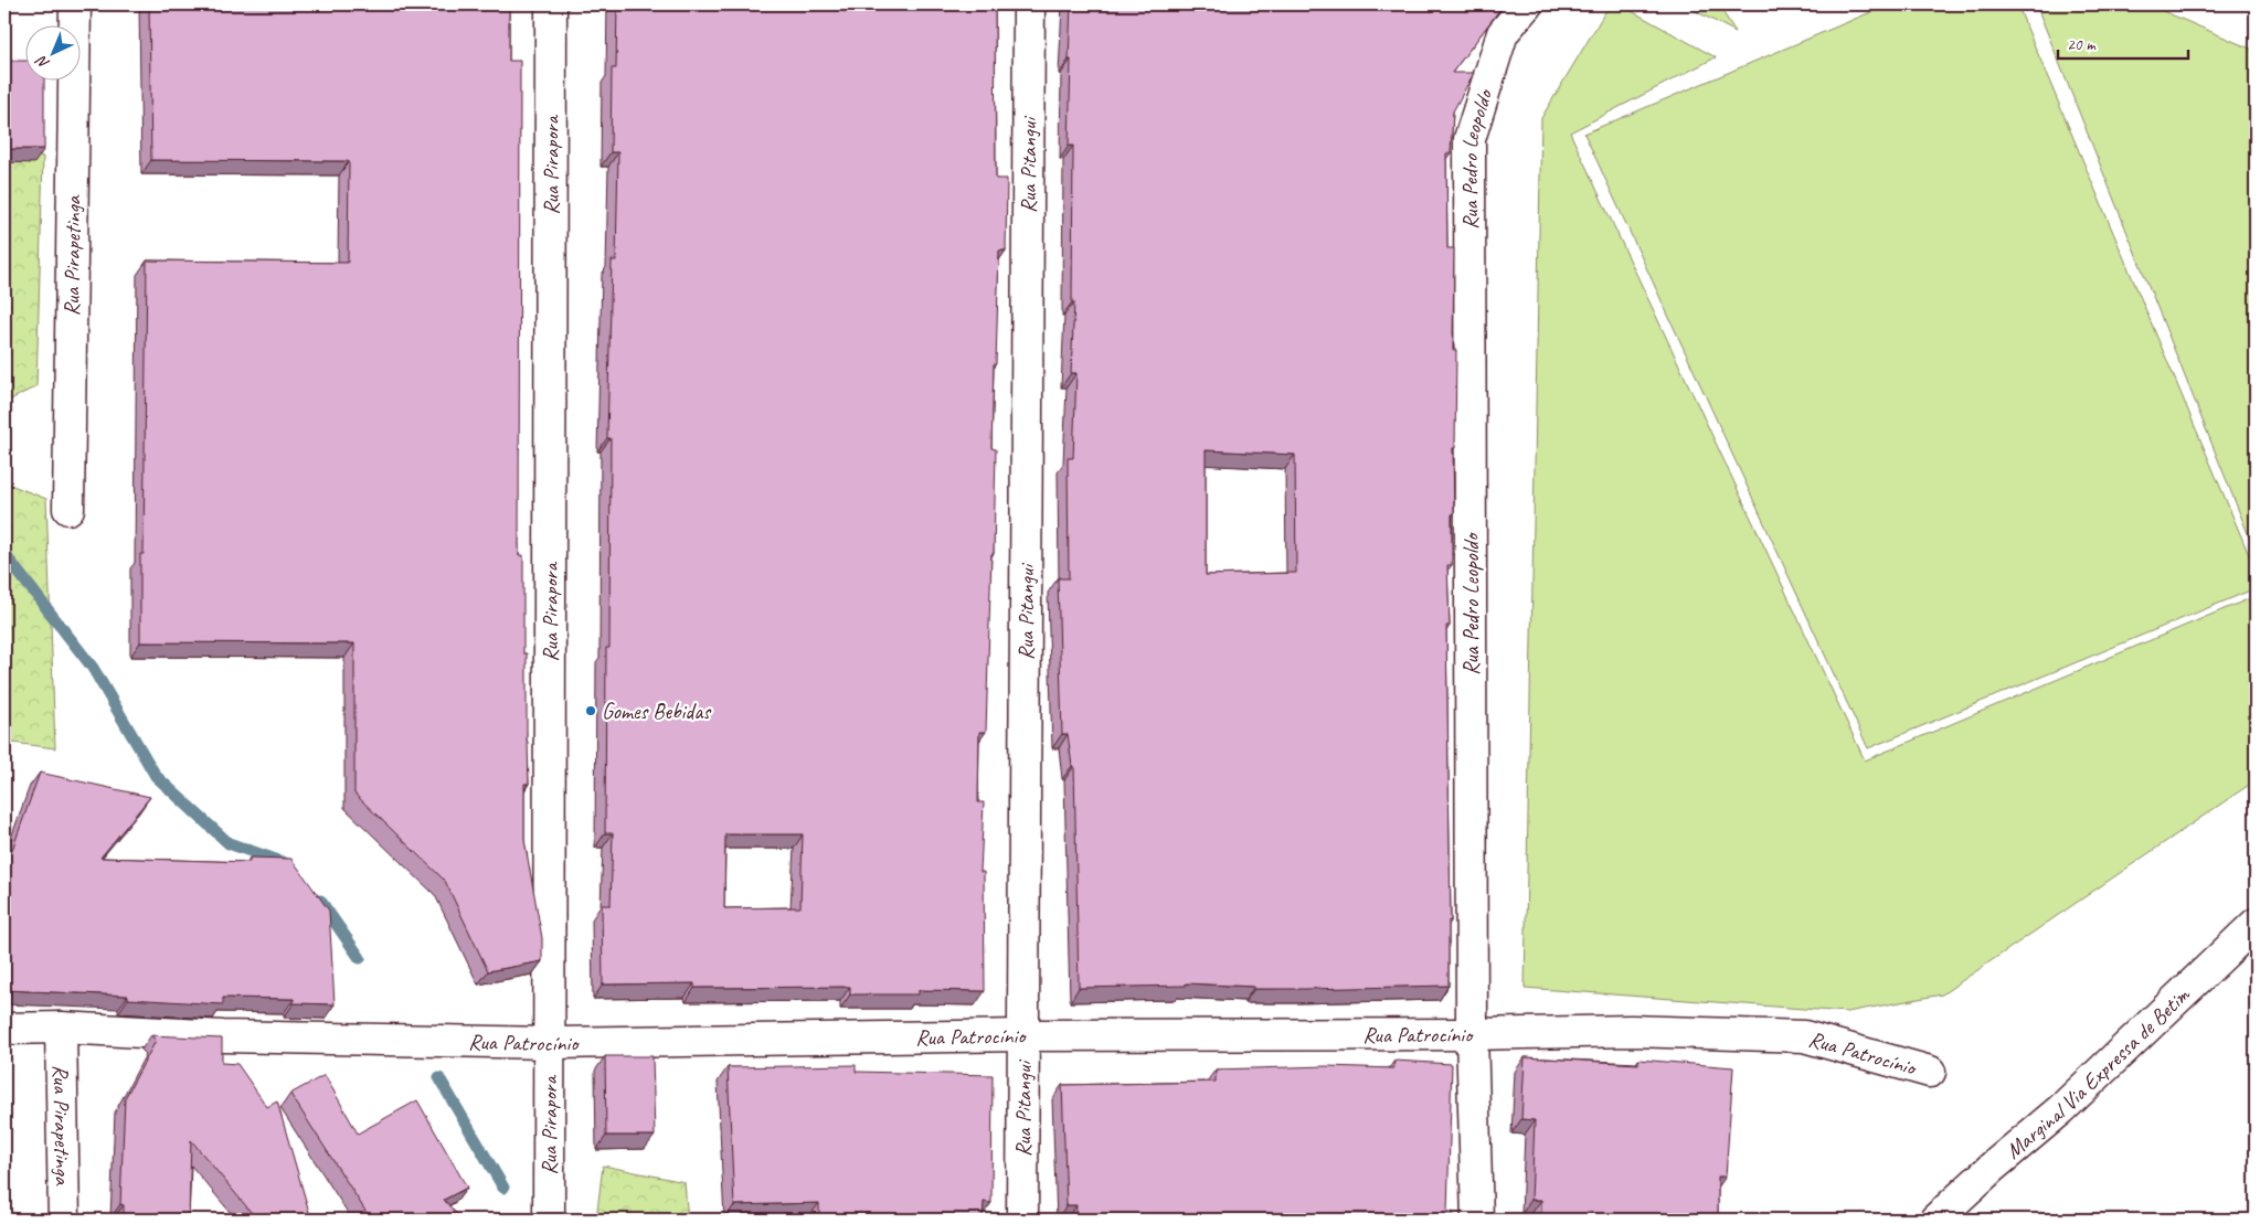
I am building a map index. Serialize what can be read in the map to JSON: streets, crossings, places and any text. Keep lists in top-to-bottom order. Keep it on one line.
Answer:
{"streets":{"street":["Rua Pedro Leopoldo","Rua Pirapora","Rua Pitangui","Rua Pirapetinga","Rua Patrocínio","Marginal Via Expressa de Betim"]},"crossings":[["Rua Pedro Leopoldo","Rua Patrocínio"],["Rua Pirapora","Rua Patrocínio"],["Rua Pitangui","Rua Patrocínio"],["Rua Pirapetinga","Rua Patrocínio"]],"places":["Gomes Bebidas"],"scale_bar":"20 m","north":"bottom left"}
